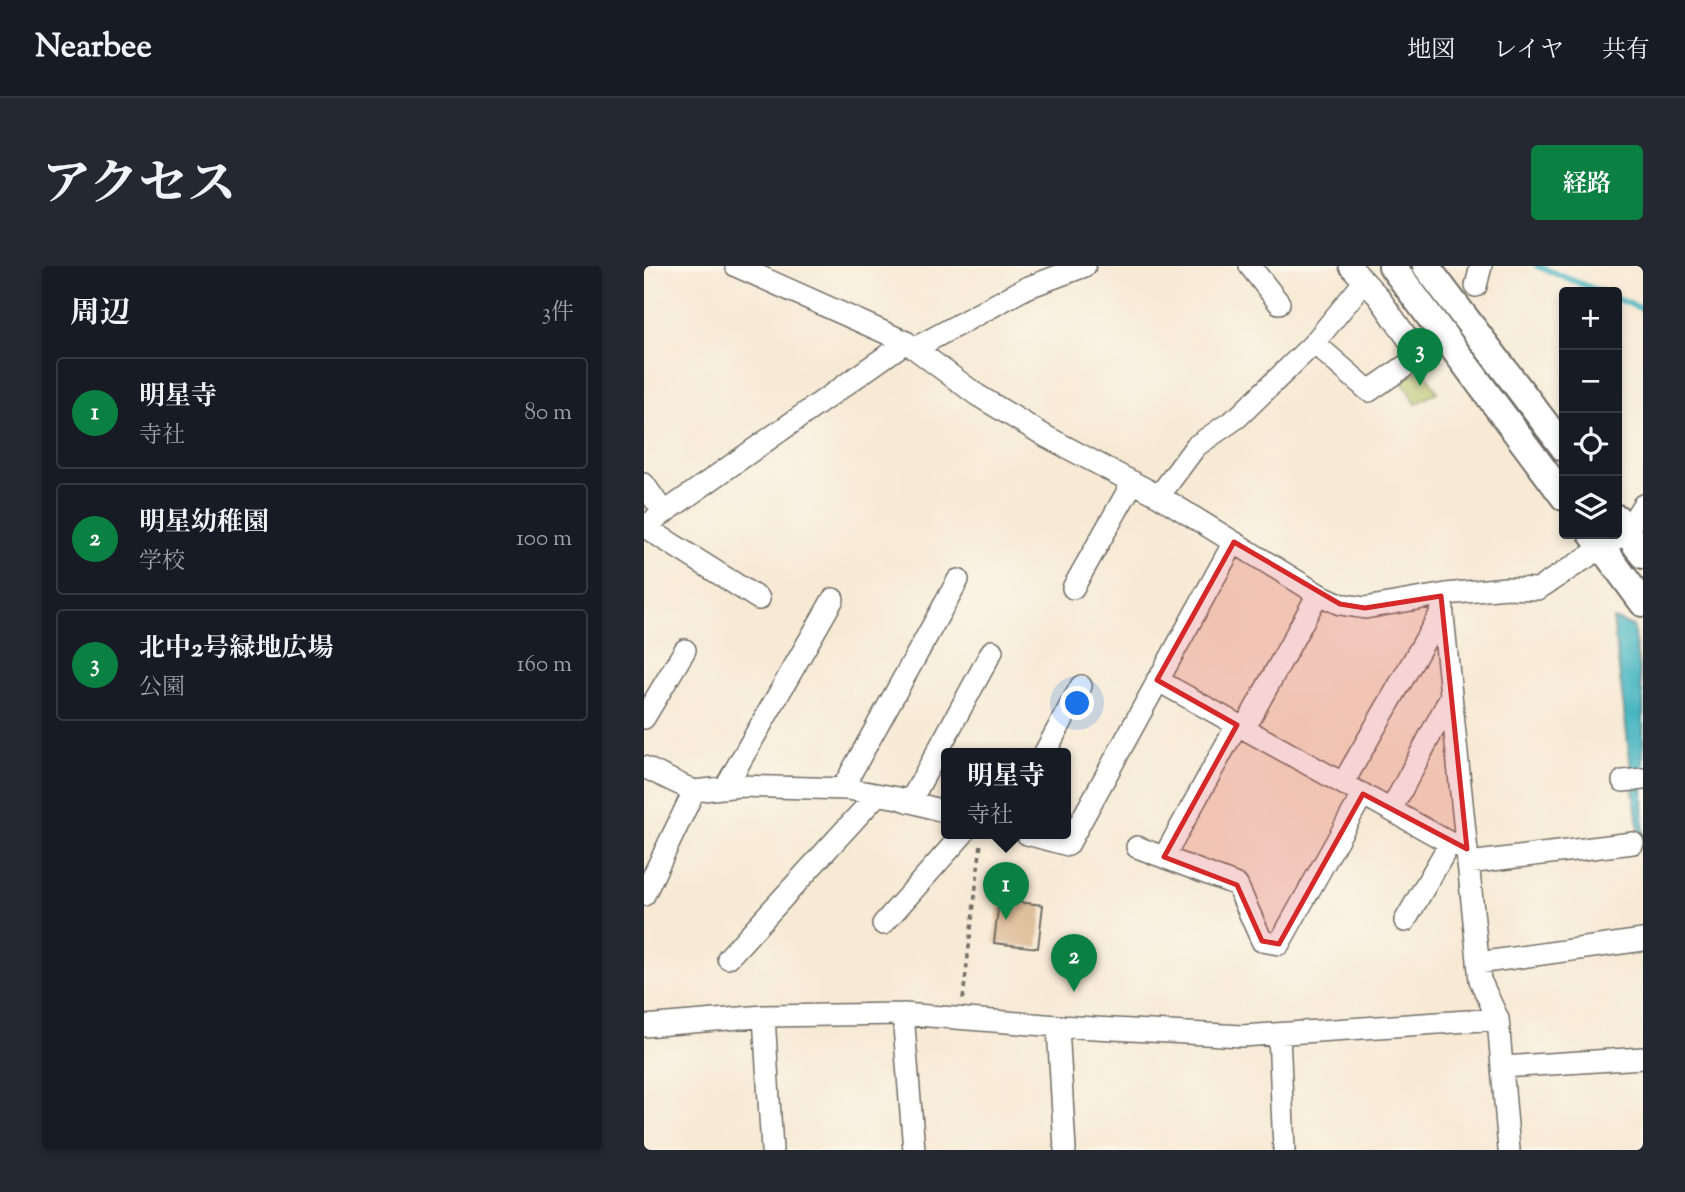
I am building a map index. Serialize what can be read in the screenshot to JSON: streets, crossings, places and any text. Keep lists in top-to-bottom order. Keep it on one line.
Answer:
{"page":{"header":"Nearbee","nav":["地図","レイヤ","共有"],"title":"アクセス","buttons":"経路","heading":["周辺","3件"],"map_buttons":["+","−"],"pins":["3","1","2"],"list":[{"mark":"1","name":"明星寺","note":"寺社","value":"80 m"},{"mark":"2","name":"明星幼稚園","note":"学校","value":"100 m"},{"mark":"3","name":"北中2号緑地広場","note":"公園","value":"160 m"}],"popup":["明星寺","寺社"]}}
